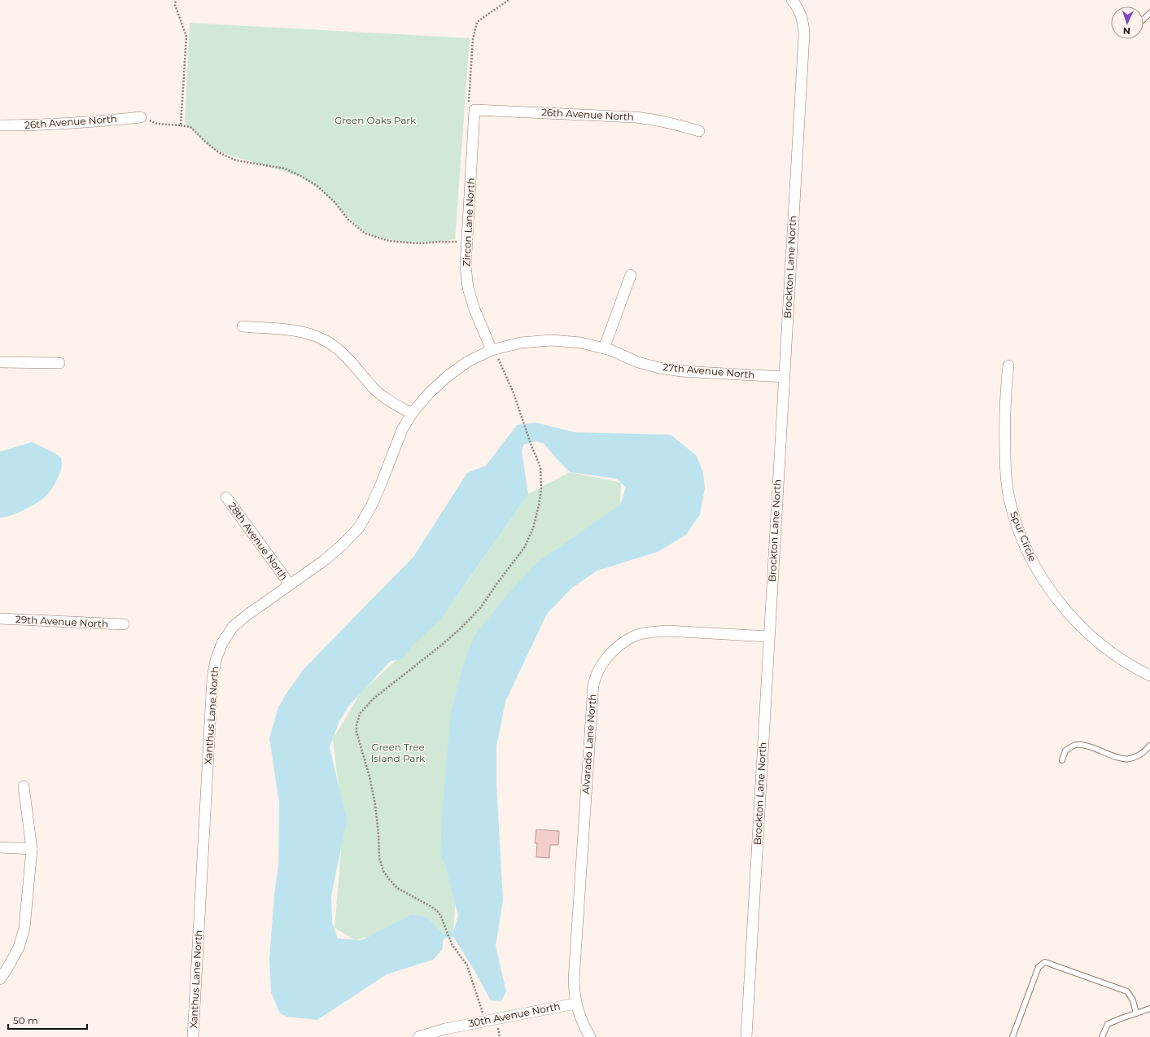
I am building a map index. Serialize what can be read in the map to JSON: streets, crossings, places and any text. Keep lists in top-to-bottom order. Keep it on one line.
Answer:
{"streets":{"street":["26th Avenue North","Zircon Lane North","Brockton Lane North","27th Avenue North","Spur Circle","28th Avenue North","29th Avenue North","Xanthus Lane North","Alvarado Lane North","30th Avenue North"]},"crossings":[["26th Avenue North","Zircon Lane North"],["Zircon Lane North","27th Avenue North"],["Brockton Lane North","27th Avenue North"],["Brockton Lane North","Alvarado Lane North"],["27th Avenue North","Xanthus Lane North"],["28th Avenue North","Xanthus Lane North"],["Alvarado Lane North","30th Avenue North"]],"parks":["Green Oaks Park","Green Tree Island Park"],"scale_bar":"50 m","north":"bottom"}
